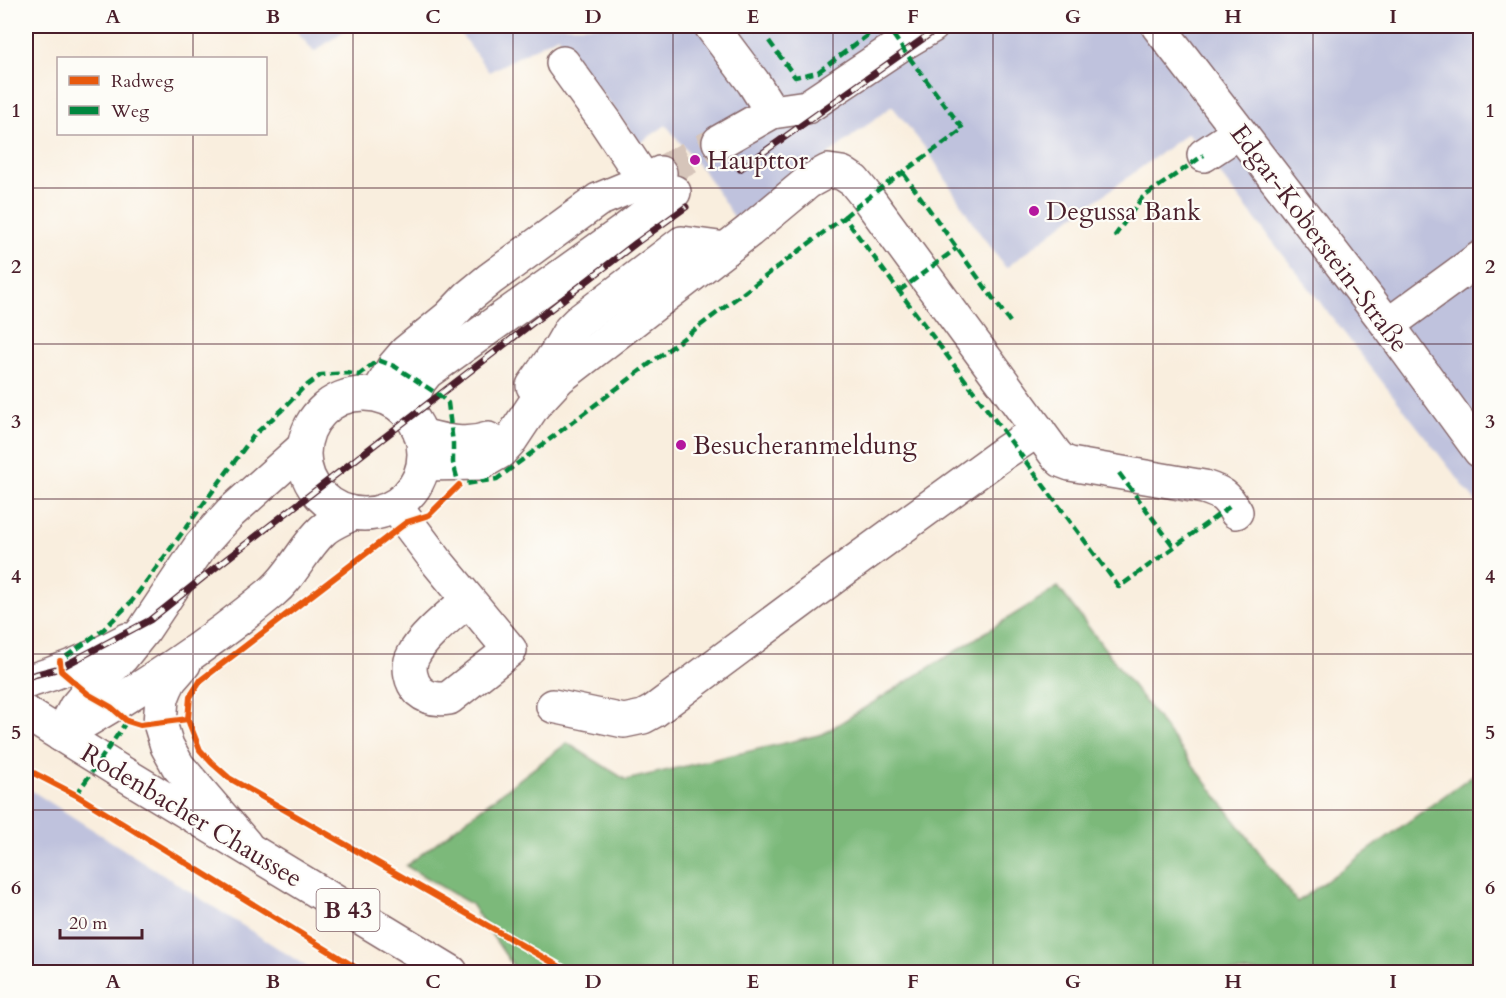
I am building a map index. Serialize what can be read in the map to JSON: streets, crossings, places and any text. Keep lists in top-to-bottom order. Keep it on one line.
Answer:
{"streets":{"main road":["Edgar-Koberstein-Straße","Rodenbacher Chaussee","B 43"]},"places":["Haupttor","Degussa Bank","Besucheranmeldung"],"legend":["Radweg","Weg"],"scale_bar":"20 m","grid":{"columns":["A","B","C","D","E","F","G","H","I"],"rows":["1","2","3","4","5","6"]}}
